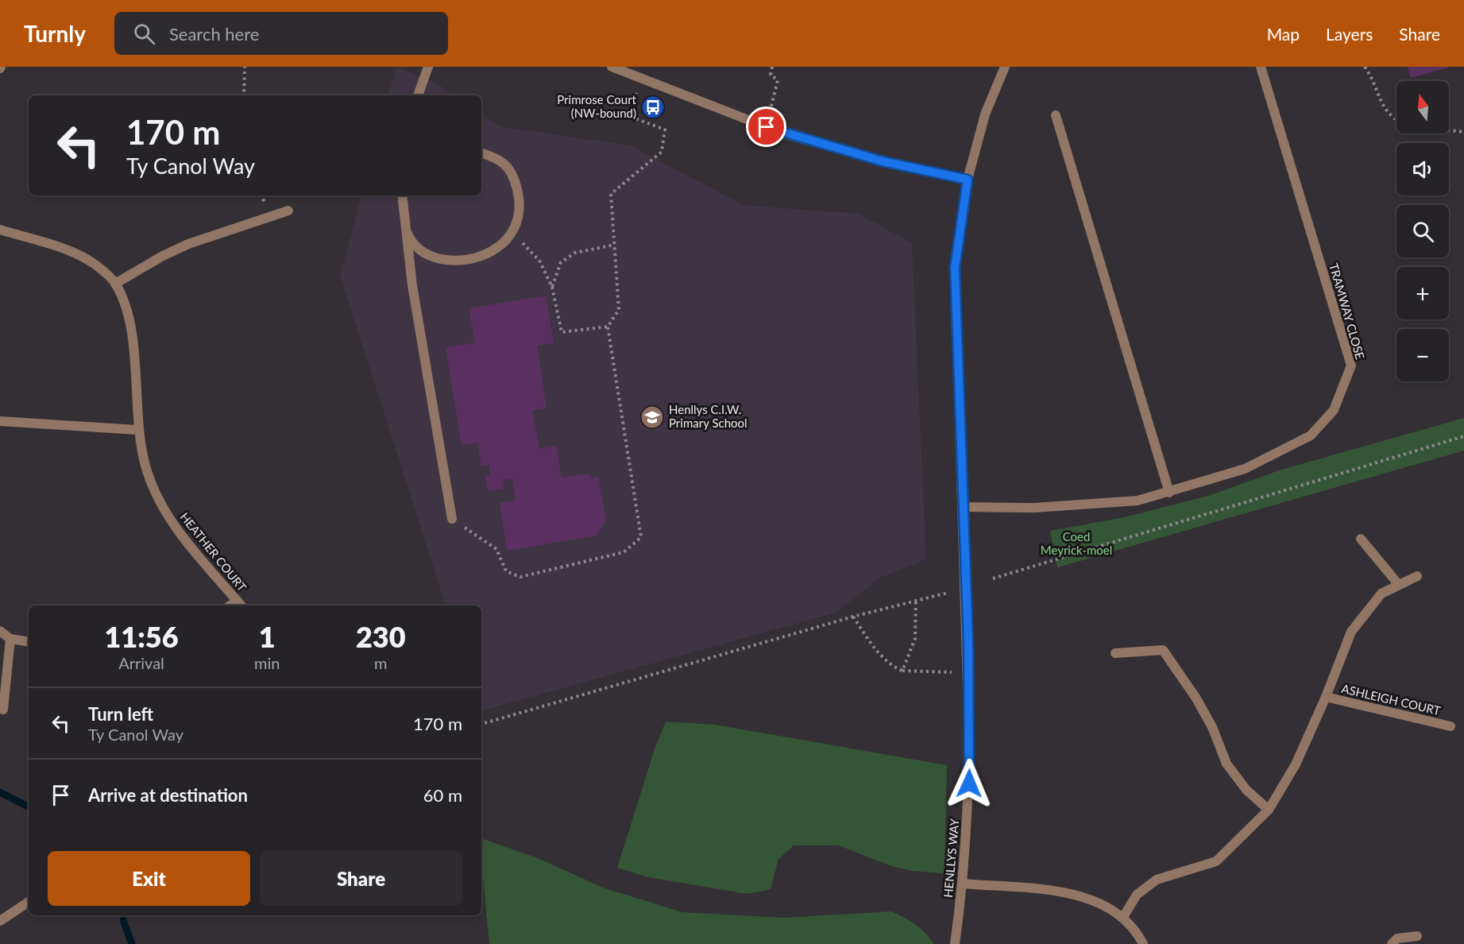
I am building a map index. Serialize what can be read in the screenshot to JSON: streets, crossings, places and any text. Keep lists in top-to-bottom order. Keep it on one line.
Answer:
{"streets":{"street":["TRAMWAY CLOSE","HEATHER COURT","ASHLEIGH COURT","HENLLYS WAY"]},"crossings":[["TRAMWAY CLOSE","HENLLYS WAY"]],"parks":["Coed Meyrick-moel"],"places":{"bus stop":["Primrose Court (NW-bound)"],"school or university":["Henllys C.I.W. Primary School"]},"north":"top","page":{"header":"Turnly","search":"Search here","nav":["Map","Layers","Share"],"map_buttons":["+","−"],"turn":["170 m","Ty Canol Way"],"eta":["11:56","Arrival","1","min","230","m"],"list":[{"name":"Turn left","note":"Ty Canol Way","value":"170 m"},{"name":"Arrive at destination","value":"60 m"}],"buttons":["Exit","Share"]}}
